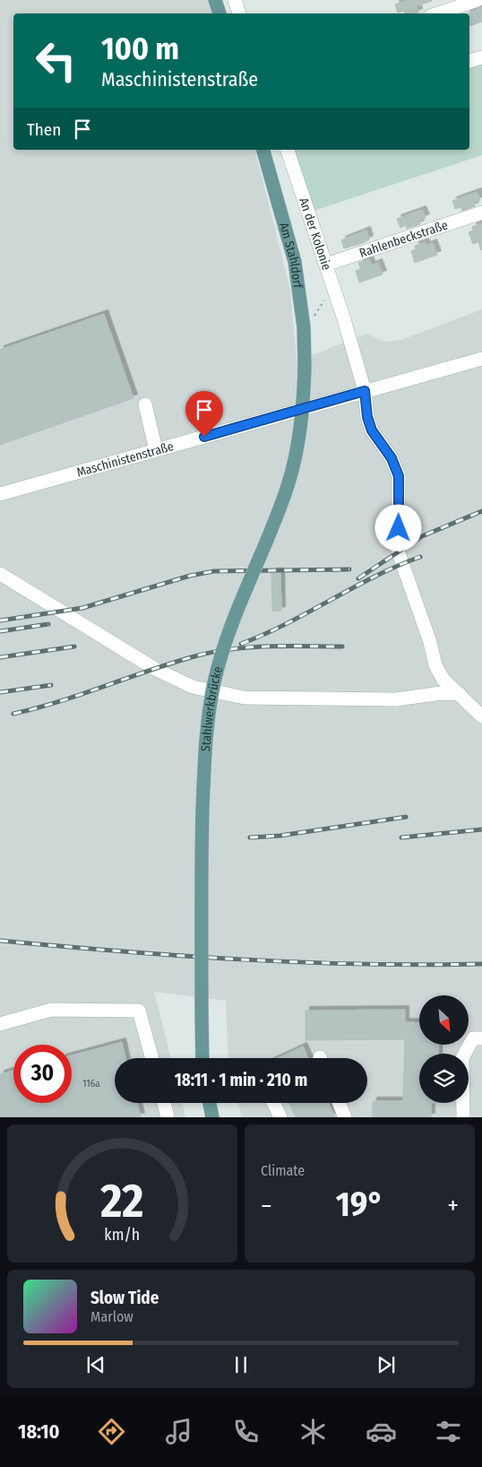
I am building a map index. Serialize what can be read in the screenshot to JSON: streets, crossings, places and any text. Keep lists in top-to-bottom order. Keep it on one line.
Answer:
{"streets":{"main road":["Am Stahldorf","Stahlwerkbrücke"],"street":["An der Kolonie","Rahlenbeckstraße","Maschinistenstraße"]},"crossings":[["An der Kolonie","Rahlenbeckstraße"],["An der Kolonie","Maschinistenstraße"],["Am Stahldorf","Stahlwerkbrücke"]],"house_numbers":["116a"],"north":"bottom right","page":{"turn":["100 m","Maschinistenstraße"],"then":"Then","limit":"30","trip":"18:11 · 1 min · 210 m","tile":"Climate","heat":["−","19°","+"],"song":["Slow Tide","Marlow"],"tabs":"18:10","gauge":["22","km/h"]}}
